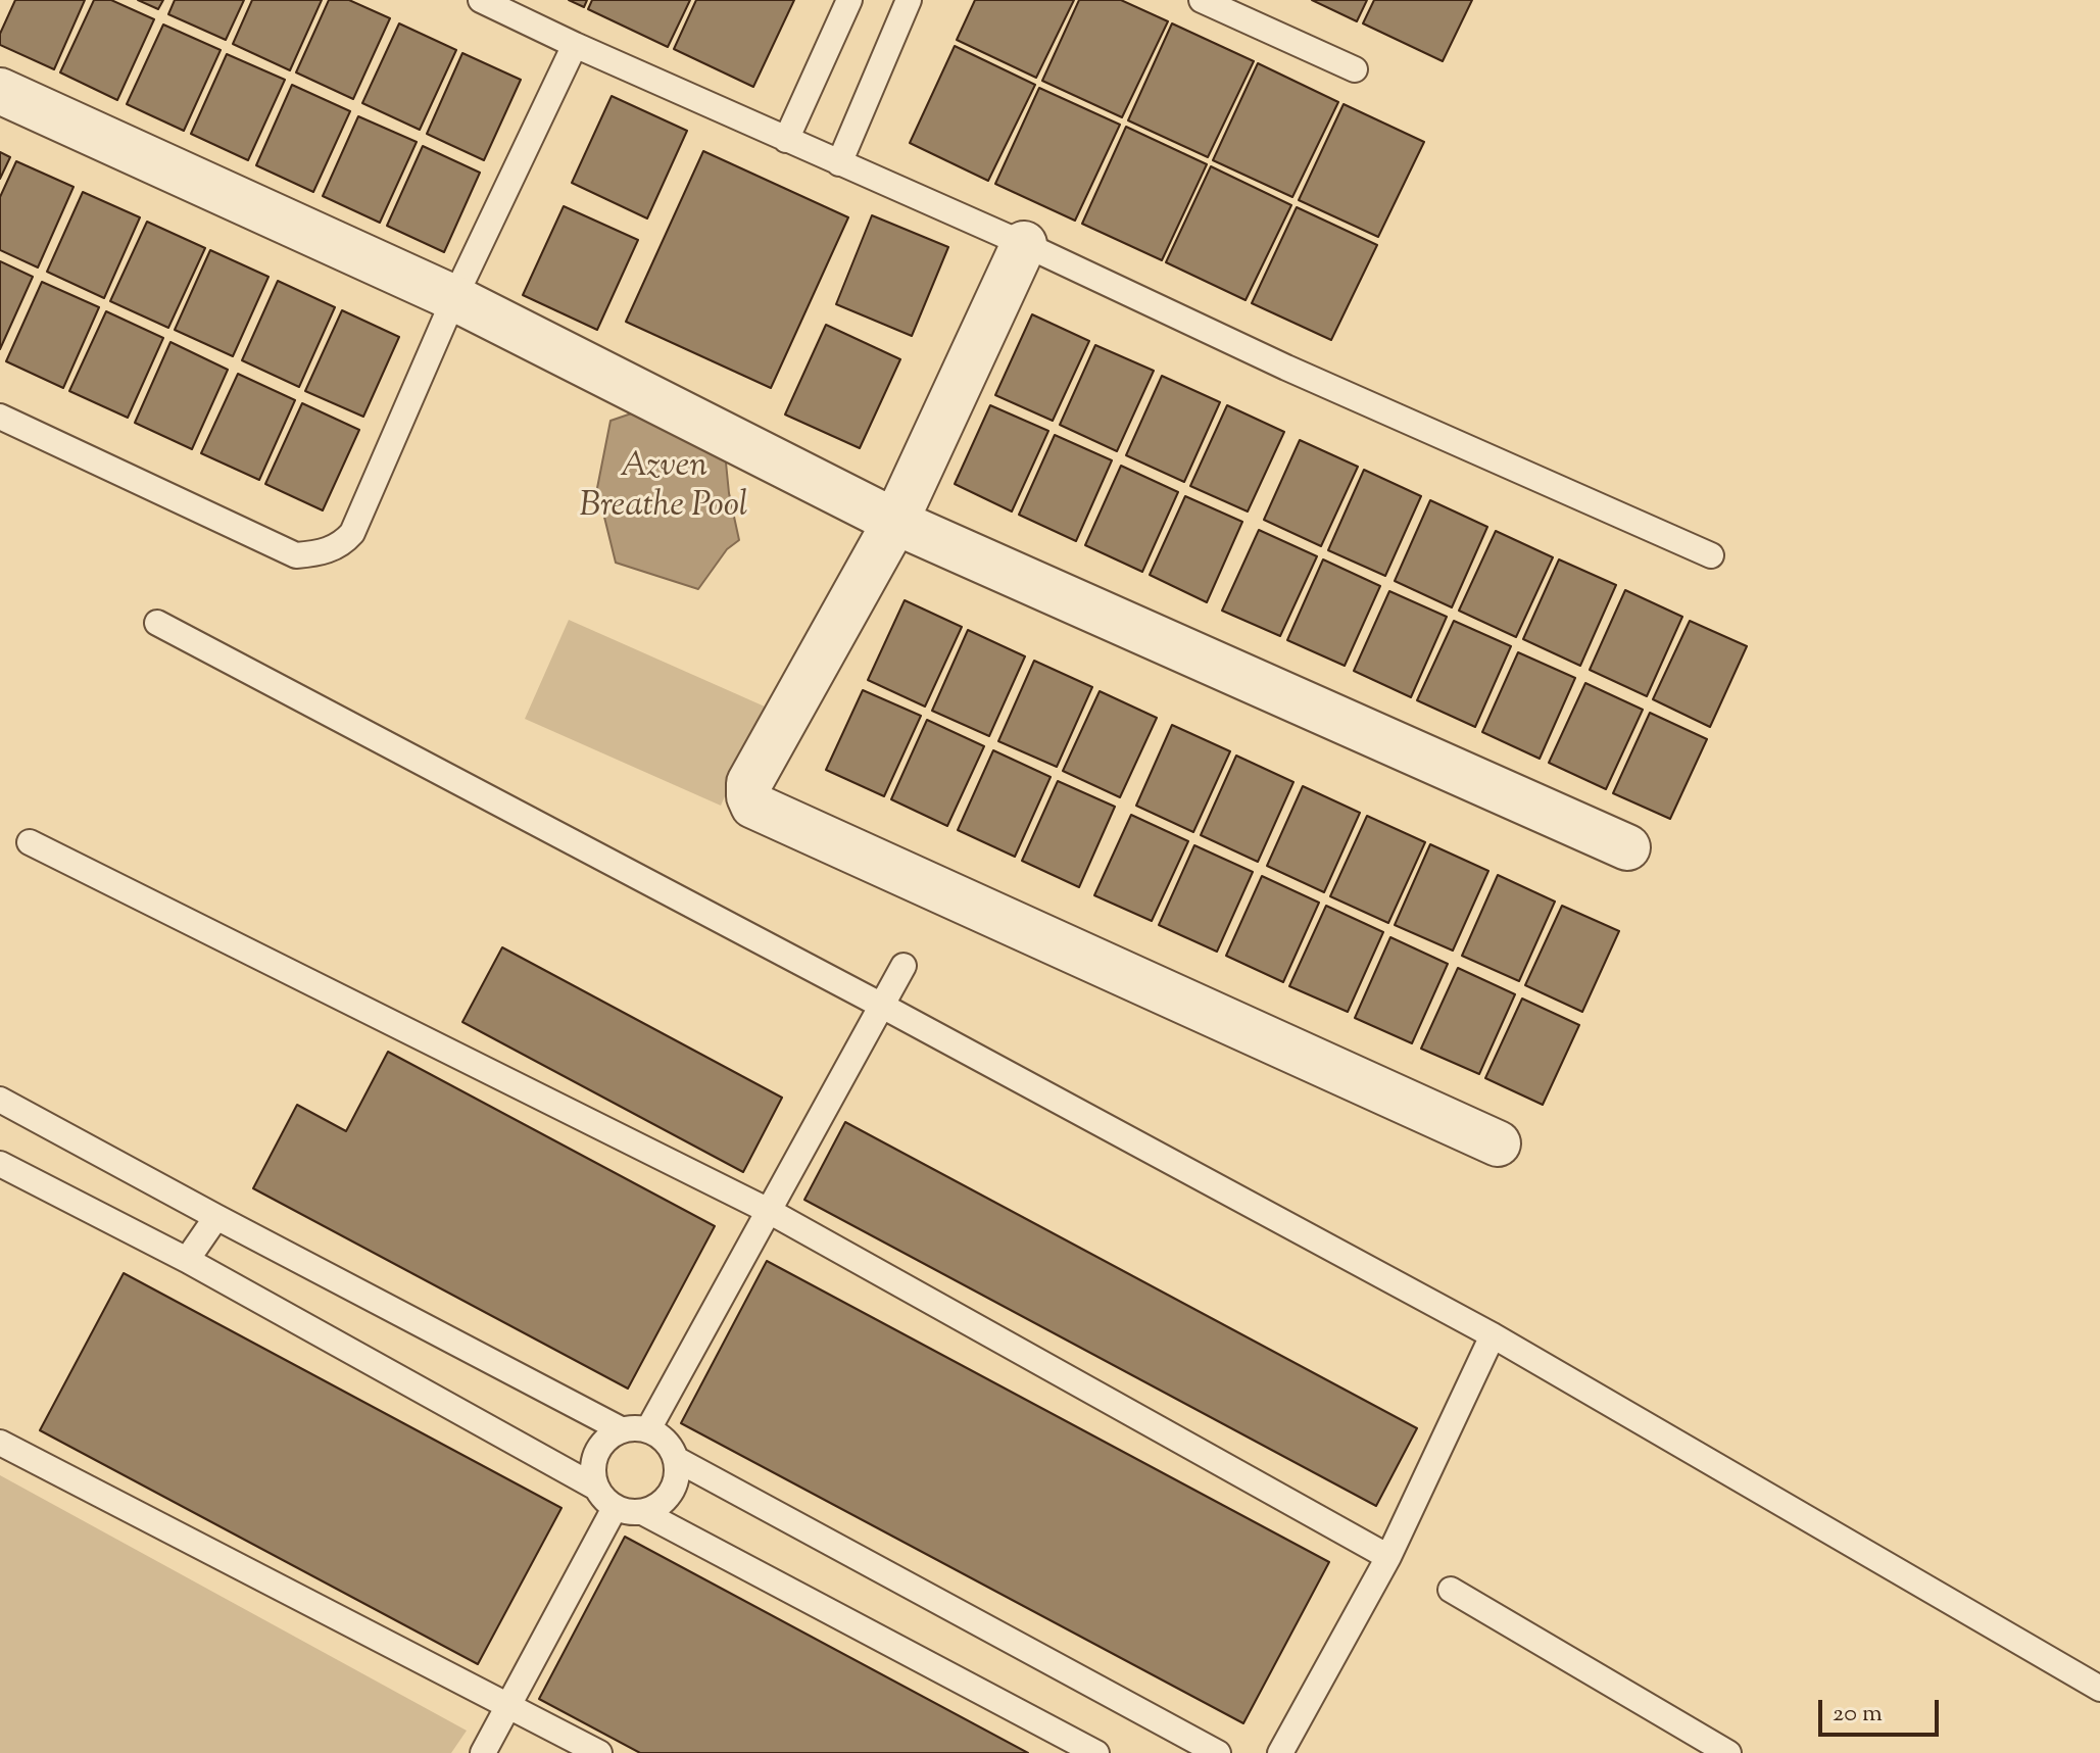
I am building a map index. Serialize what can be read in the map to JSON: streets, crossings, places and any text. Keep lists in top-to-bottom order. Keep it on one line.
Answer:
{"water":["Azven Breathe Pool"],"scale_bar":"20 m"}
